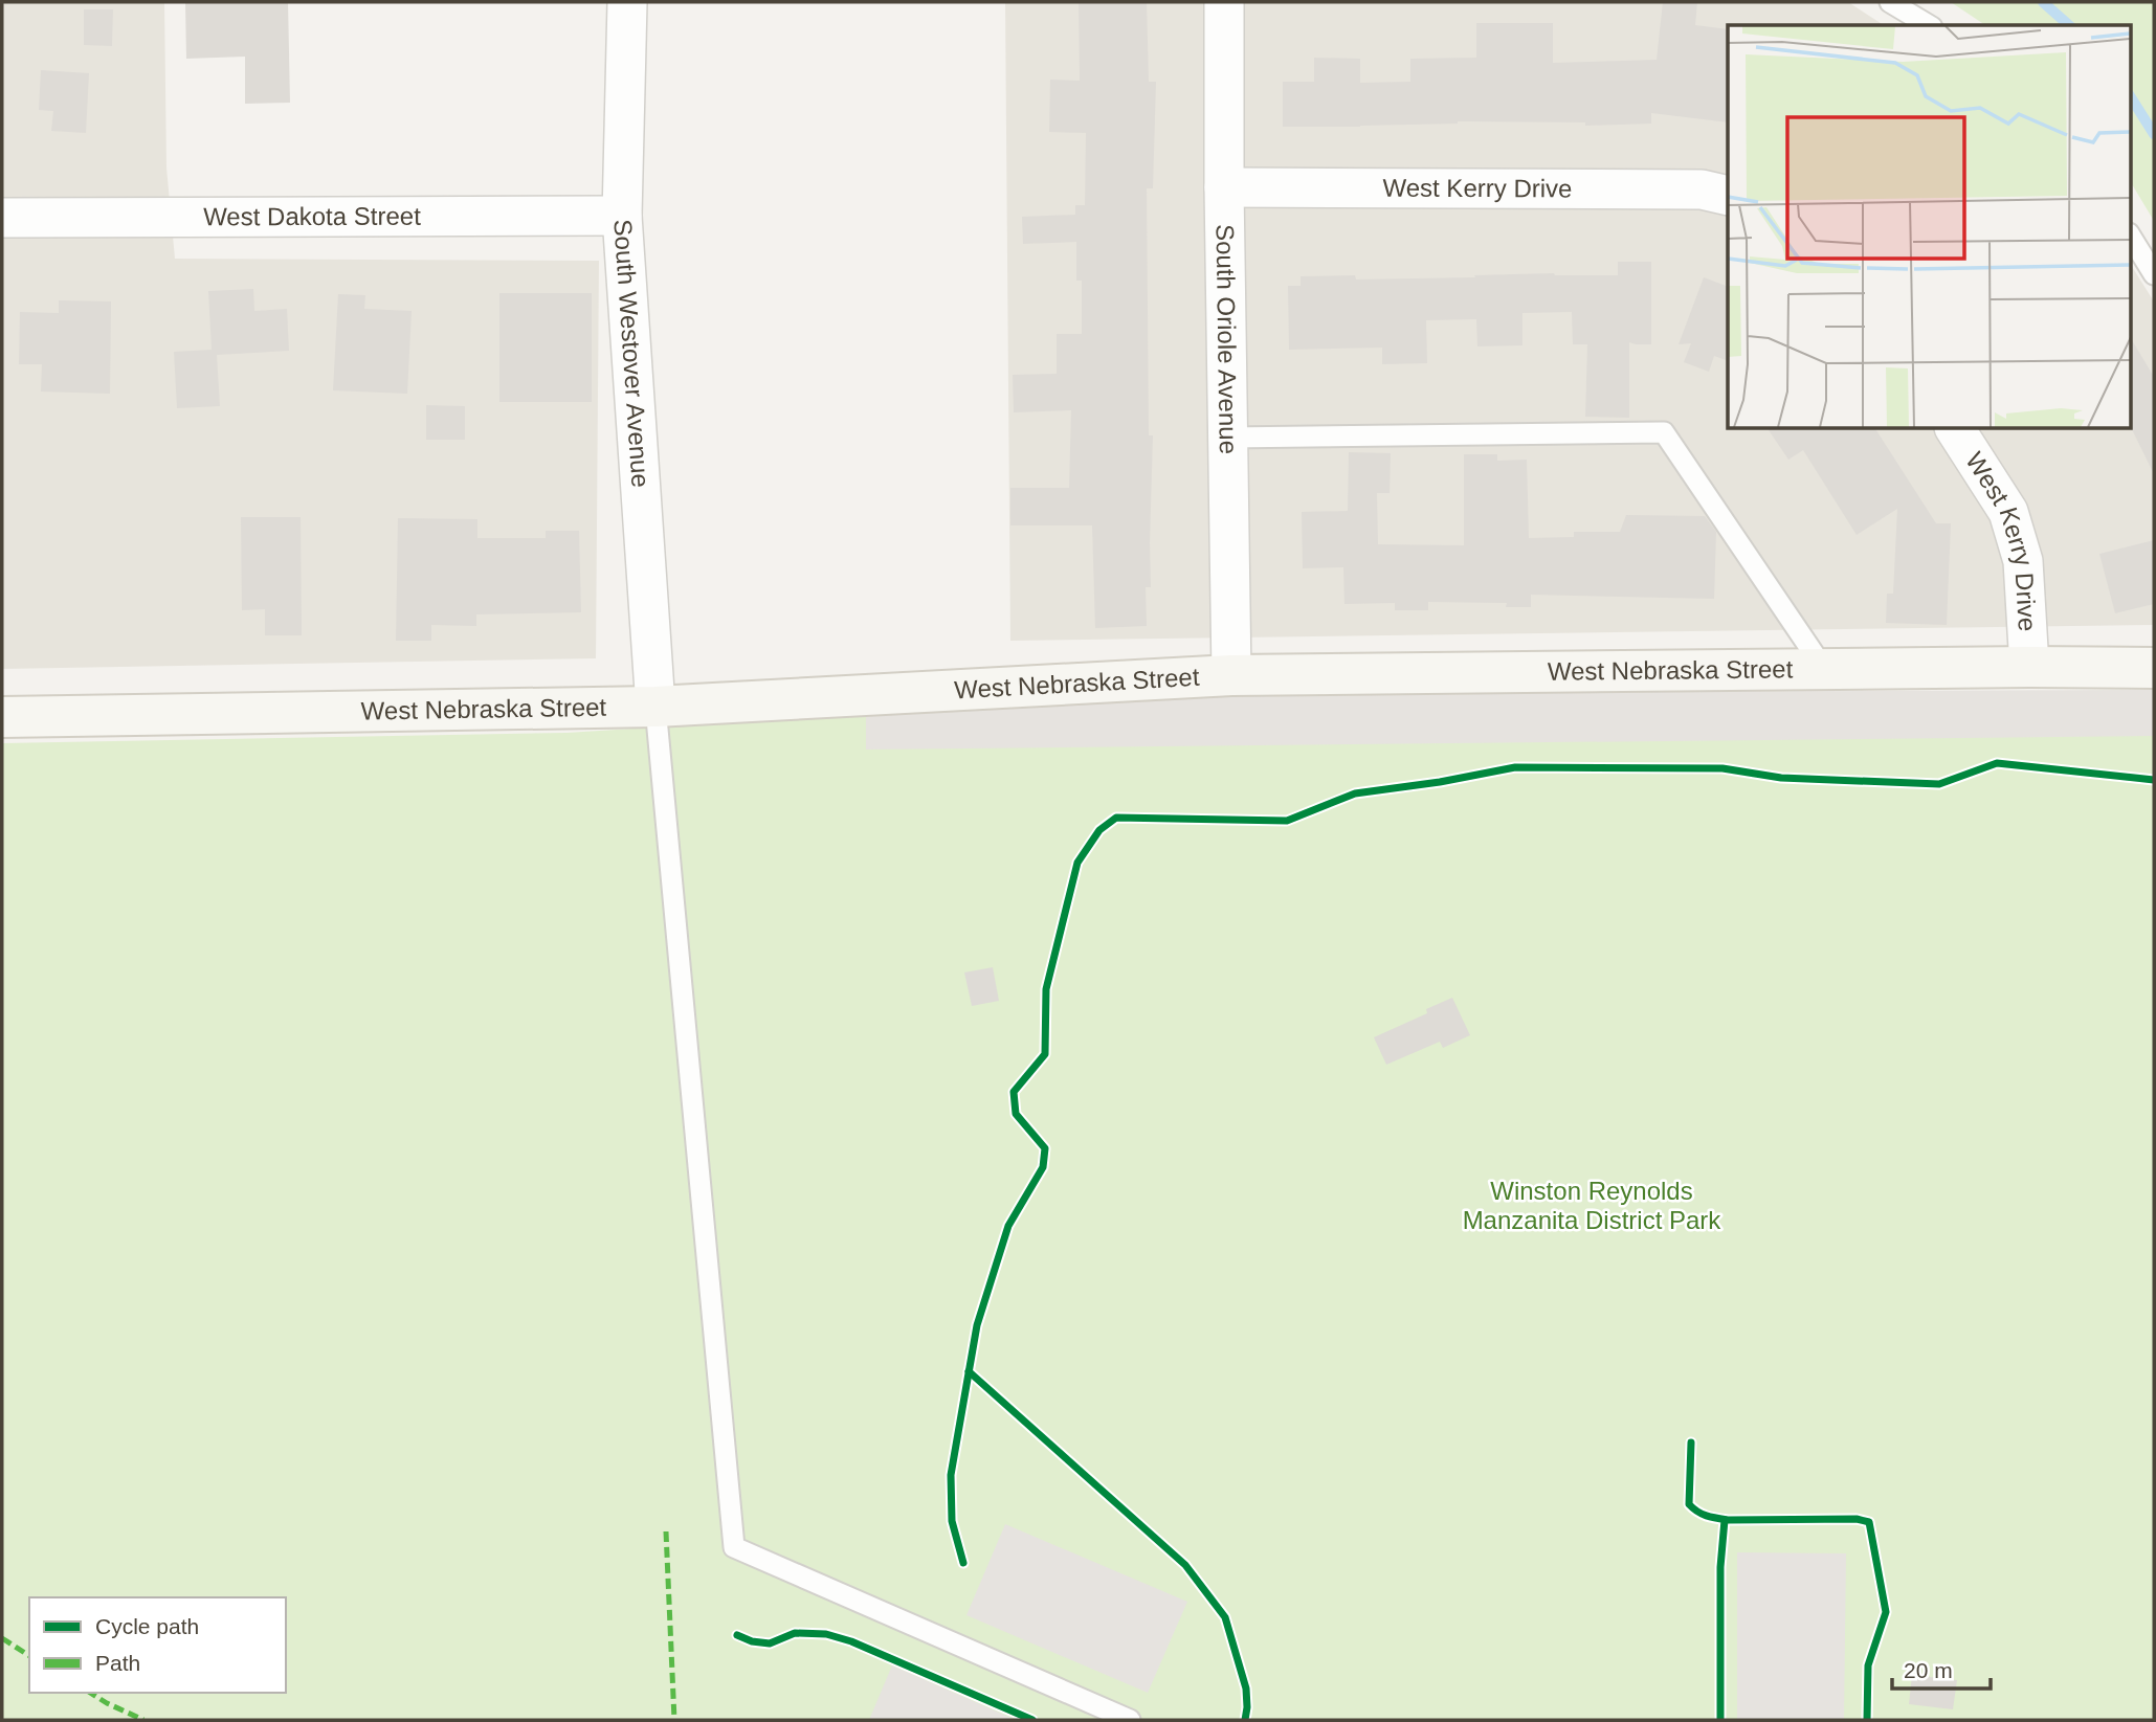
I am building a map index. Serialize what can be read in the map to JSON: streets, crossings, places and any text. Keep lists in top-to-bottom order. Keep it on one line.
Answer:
{"streets":{"street":["West Kerry Drive","West Dakota Street","South Oriole Avenue","South Westover Avenue","West Nebraska Street"]},"crossings":[["West Kerry Drive","South Oriole Avenue"],["West Kerry Drive","West Nebraska Street"],["West Dakota Street","South Westover Avenue"],["South Oriole Avenue","West Nebraska Street"],["South Westover Avenue","West Nebraska Street"]],"parks":["Winston Reynolds Manzanita District Park"],"legend":["Cycle path","Path"],"scale_bar":"20 m"}
